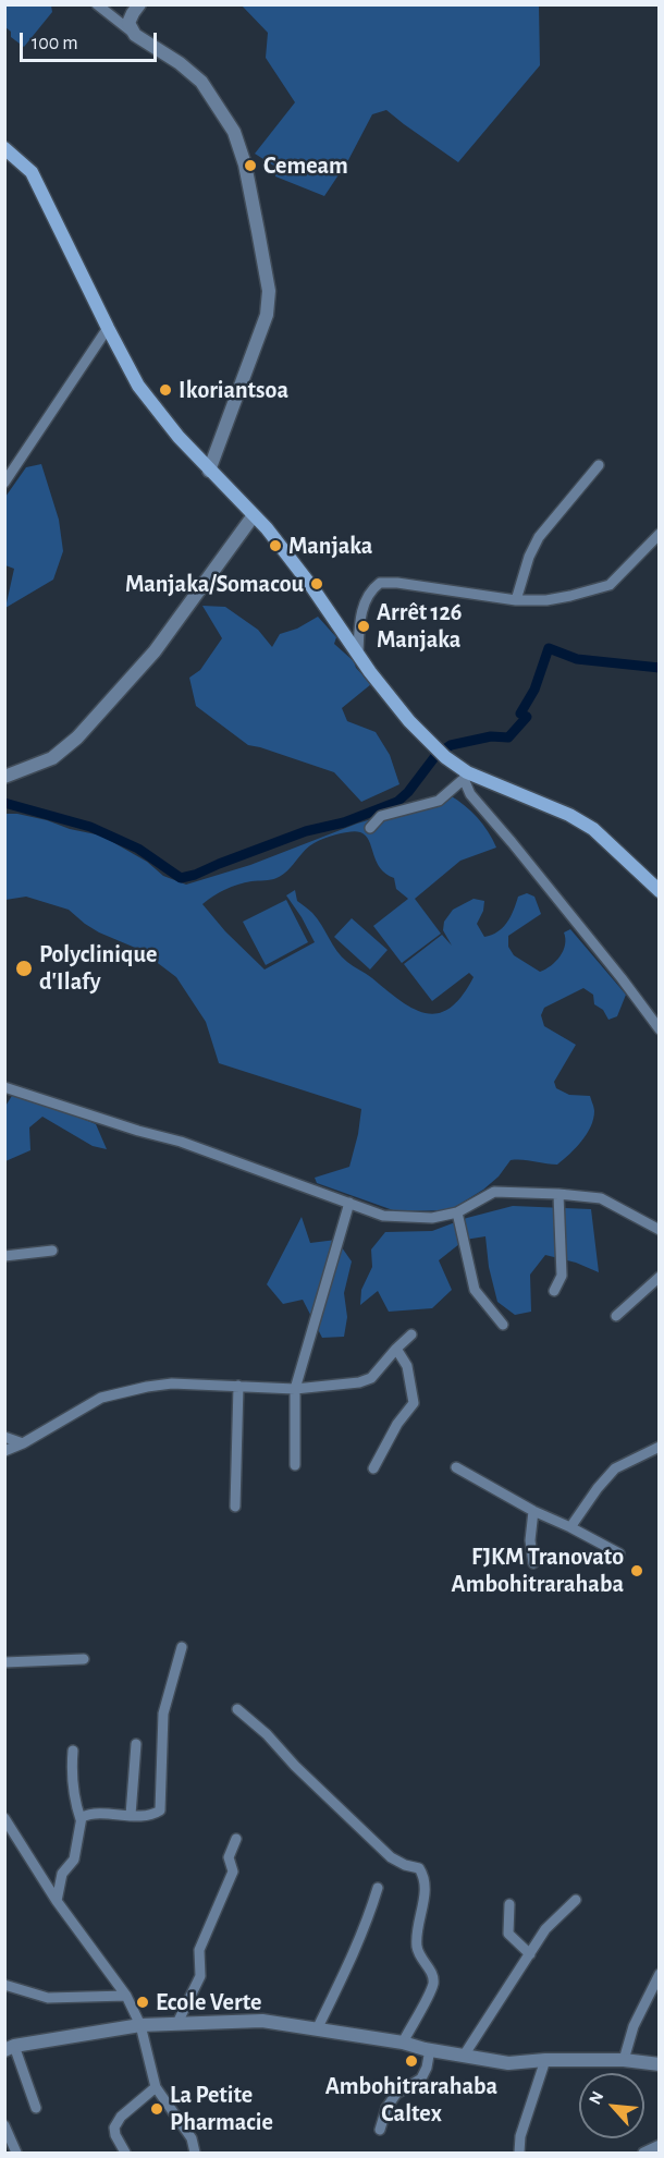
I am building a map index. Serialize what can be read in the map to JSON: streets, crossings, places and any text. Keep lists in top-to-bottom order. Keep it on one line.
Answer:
{"places":["Cemeam","Ikoriantsoa","Manjaka","Manjaka/Somacou","Arrêt 126 Manjaka","Polyclinique d'Ilafy","FJKM Tranovato Ambohitrarahaba","Ecole Verte","Ambohitrarahaba Caltex","La Petite Pharmacie"],"scale_bar":"100 m","north":"top left"}
